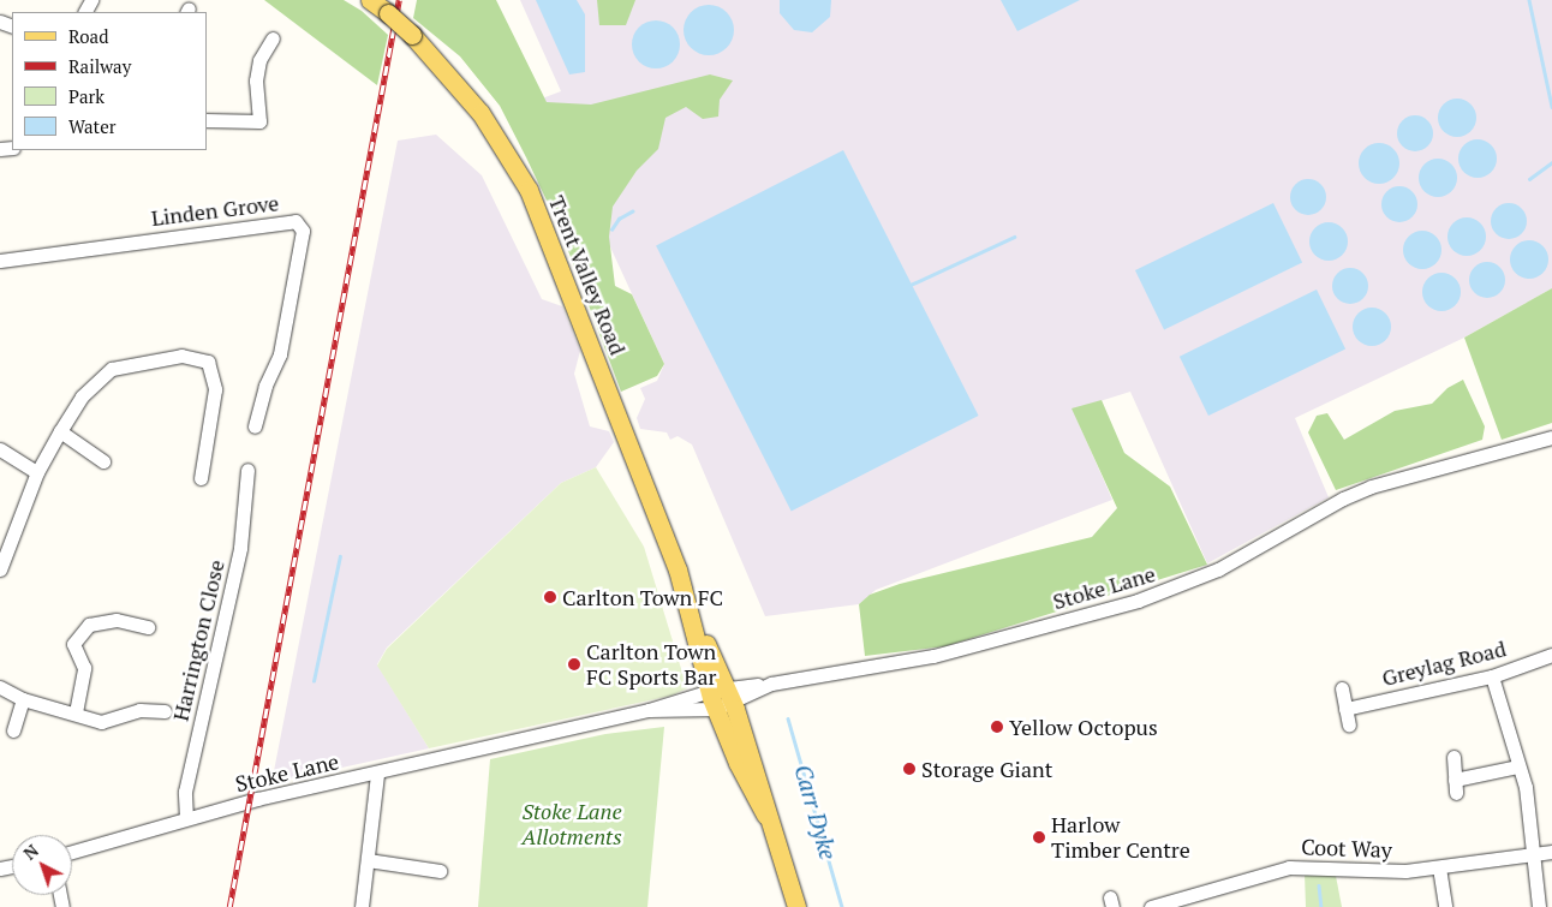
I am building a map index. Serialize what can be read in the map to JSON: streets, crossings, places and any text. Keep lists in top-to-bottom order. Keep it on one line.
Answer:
{"streets":{"main road":["Trent Valley Road"],"street":["Linden Grove","Stoke Lane","Harrington Close","Greylag Road","Coot Way"]},"crossings":[["Trent Valley Road","Stoke Lane"],["Stoke Lane","Harrington Close"]],"water":["Carr Dyke"],"parks":["Stoke Lane Allotments"],"places":["Carlton Town FC","Carlton Town FC Sports Bar","Yellow Octopus","Storage Giant","Harlow Timber Centre"],"legend":["Road","Railway","Park","Water"],"north":"top left"}
